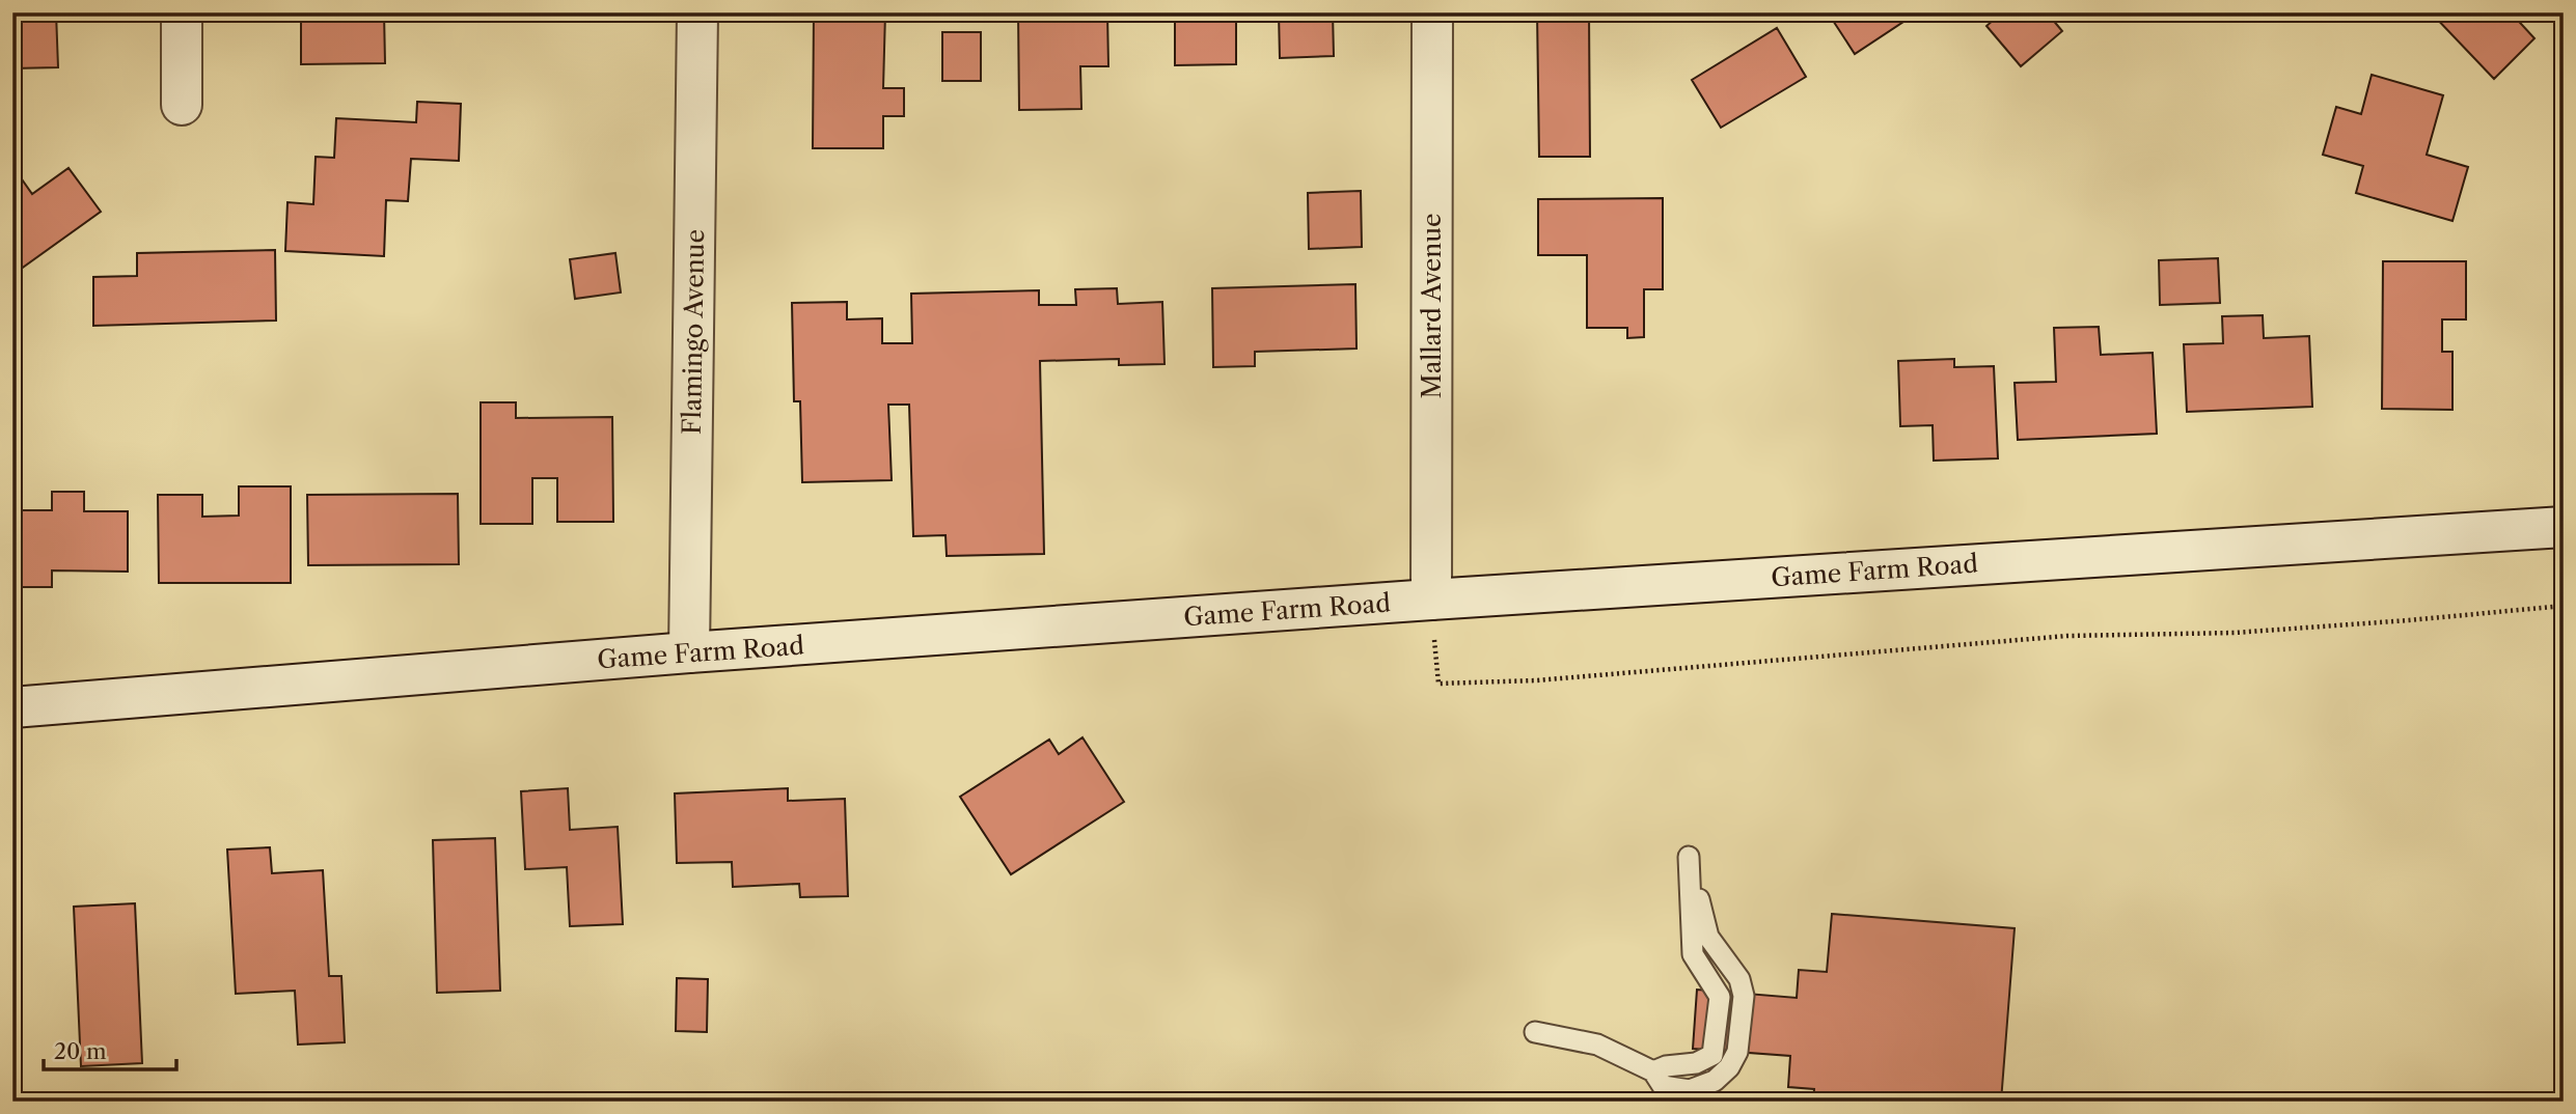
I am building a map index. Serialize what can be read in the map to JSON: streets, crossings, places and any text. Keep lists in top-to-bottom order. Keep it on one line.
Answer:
{"streets":{"street":["Mallard Avenue","Flamingo Avenue","Game Farm Road"]},"crossings":[["Mallard Avenue","Game Farm Road"],["Flamingo Avenue","Game Farm Road"]],"scale_bar":"20 m"}
